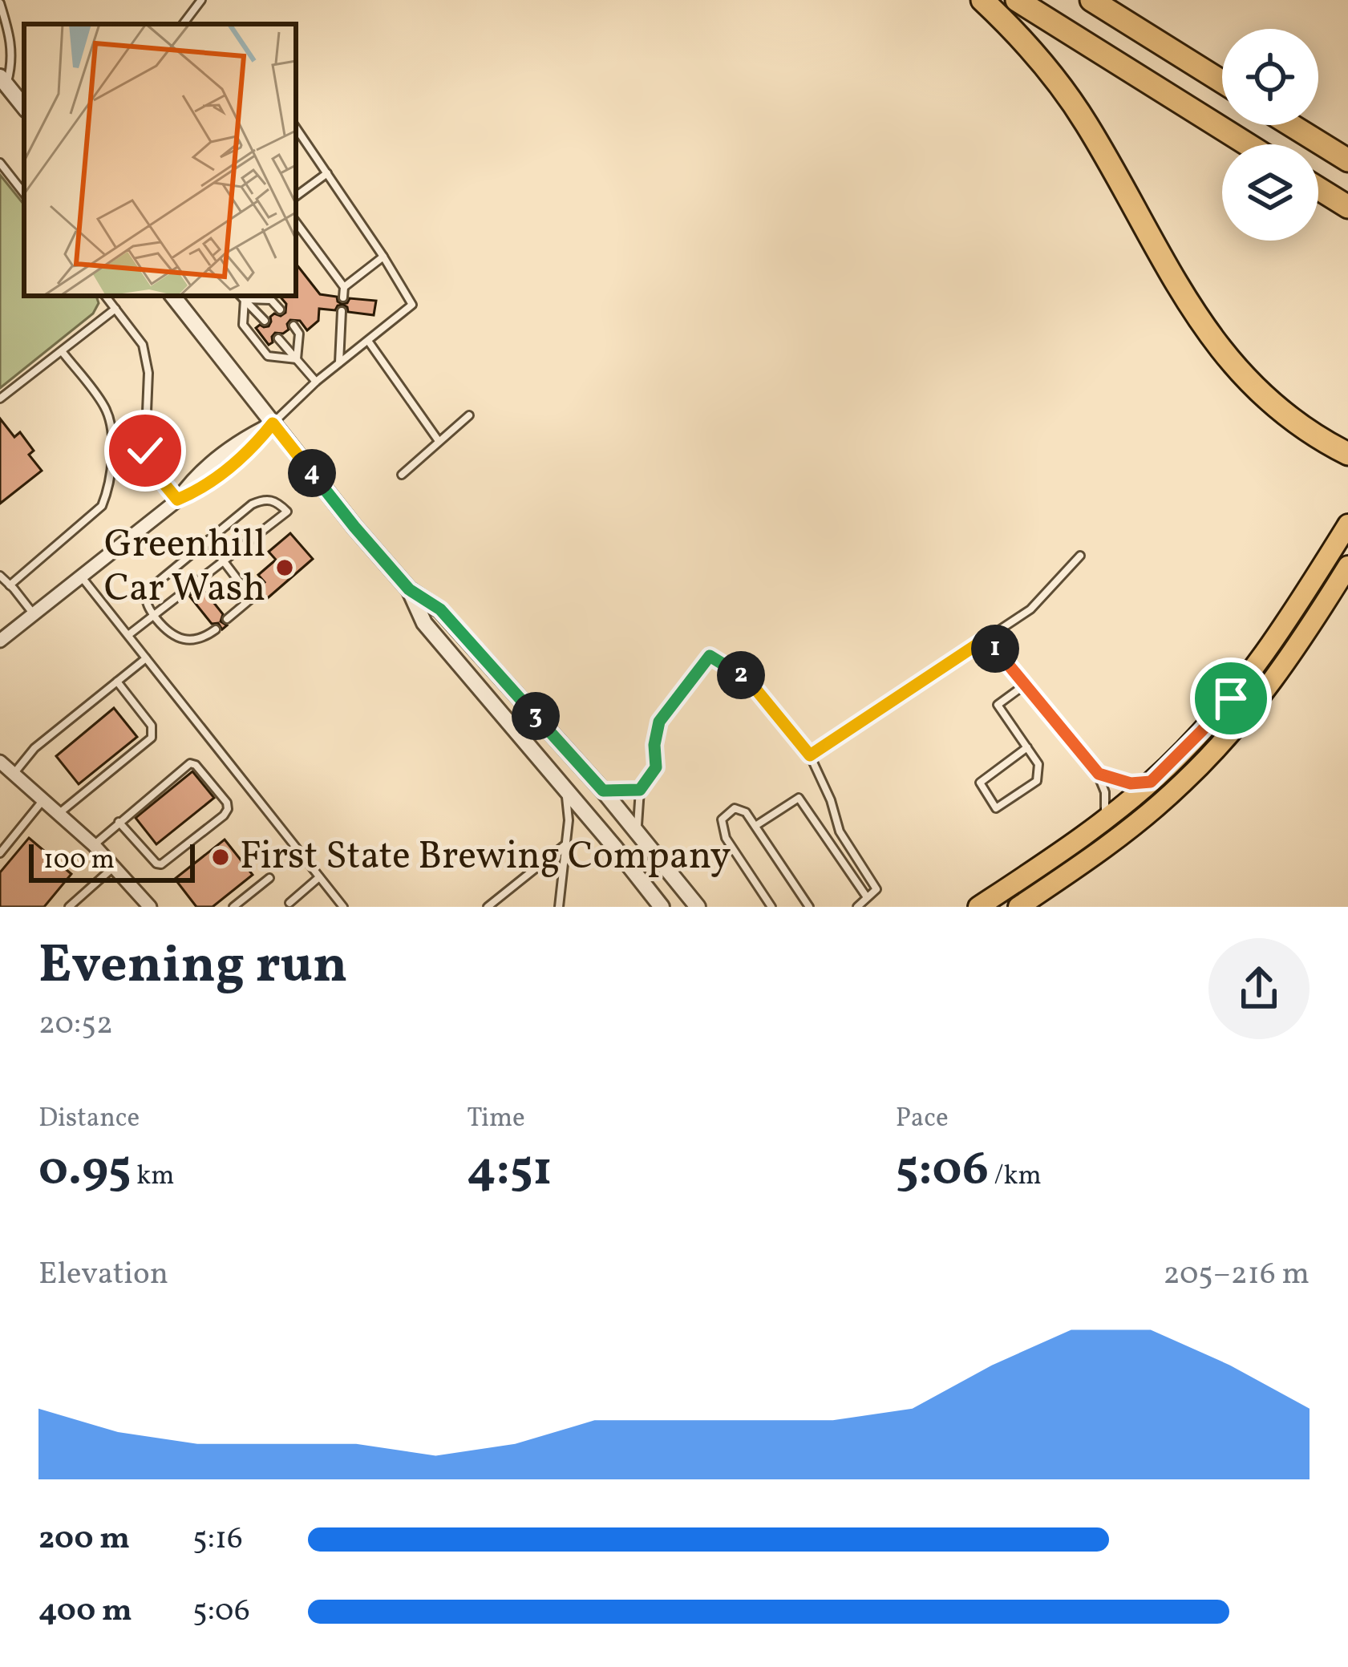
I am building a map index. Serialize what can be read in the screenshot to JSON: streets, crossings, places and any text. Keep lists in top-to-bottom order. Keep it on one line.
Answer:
{"places":["Greenhill Car Wash","First State Brewing Company"],"scale_bar":"100 m","page":{"pins":["4","1","2","3"],"scale":"100 m","heading":["Evening run","20:52"],"stats":[["Distance","0.95 km"],["Time","4:51"],["Pace","5:06 /km"]],"chart":["Elevation","205–216 m"],"list":[{"name":"200 m","note":"5:16"},{"name":"400 m","note":"5:06"}]}}
